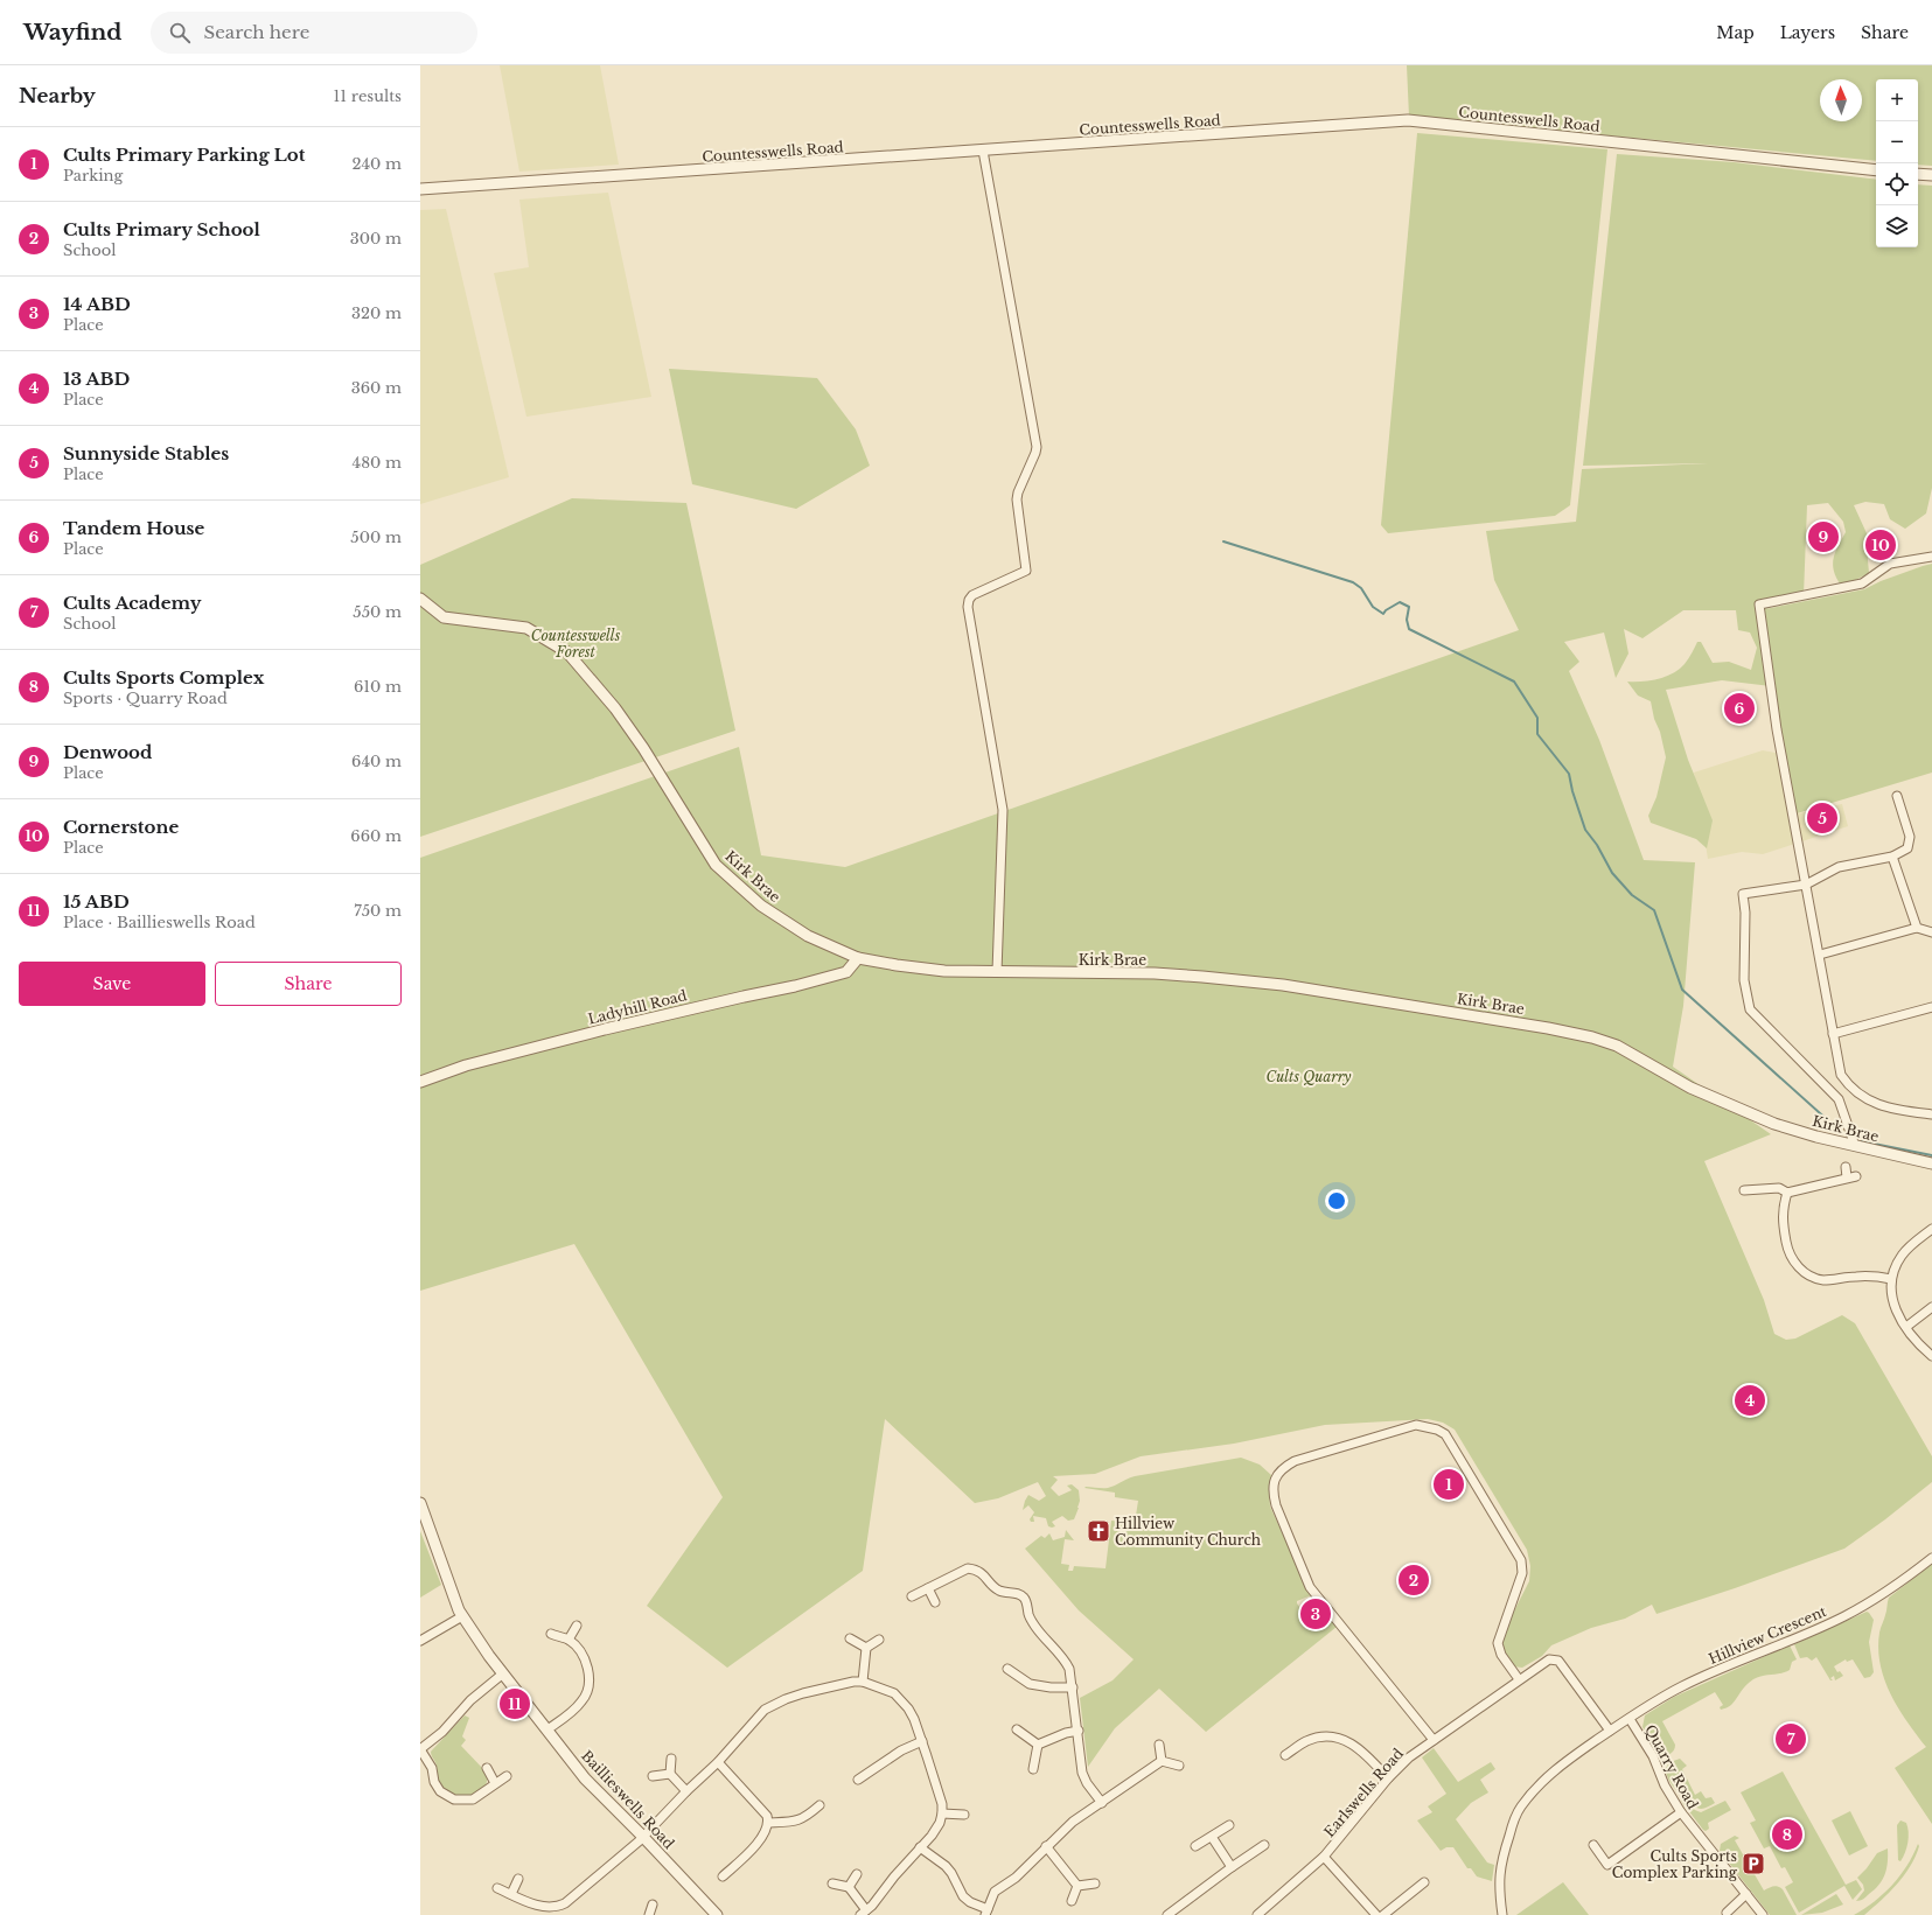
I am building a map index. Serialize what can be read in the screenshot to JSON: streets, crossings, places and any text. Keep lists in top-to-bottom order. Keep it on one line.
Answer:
{"streets":{"street":["Countesswells Road","Kirk Brae","Ladyhill Road","Hillview Crescent","Quarry Road","Earlswells Road","Baillieswells Road"]},"crossings":[["Kirk Brae","Ladyhill Road"],["Hillview Crescent","Quarry Road"],["Hillview Crescent","Earlswells Road"]],"parks":["Countesswells Forest","Cults Quarry"],"places":{"church":["Hillview Community Church"],"parking":["Cults Sports Complex Parking"]},"north":"top","page":{"header":"Wayfind","search":"Search here","nav":["Map","Layers","Share"],"heading":["Nearby","11 results"],"map_buttons":["+","−"],"list":[{"mark":"1","name":"Cults Primary Parking Lot","note":"Parking","value":"240 m"},{"mark":"2","name":"Cults Primary School","note":"School","value":"300 m"},{"mark":"3","name":"14 ABD","note":"Place","value":"320 m"},{"mark":"4","name":"13 ABD","note":"Place","value":"360 m"},{"mark":"5","name":"Sunnyside Stables","note":"Place","value":"480 m"},{"mark":"6","name":"Tandem House","note":"Place","value":"500 m"},{"mark":"7","name":"Cults Academy","note":"School","value":"550 m"},{"mark":"8","name":"Cults Sports Complex","note":"Sports · Quarry Road","value":"610 m"},{"mark":"9","name":"Denwood","note":"Place","value":"640 m"},{"mark":"10","name":"Cornerstone","note":"Place","value":"660 m"},{"mark":"11","name":"15 ABD","note":"Place · Baillieswells Road","value":"750 m"}],"pins":["9","10","6","5","4","1","2","3","11","7","8"],"buttons":["Save","Share"]}}
